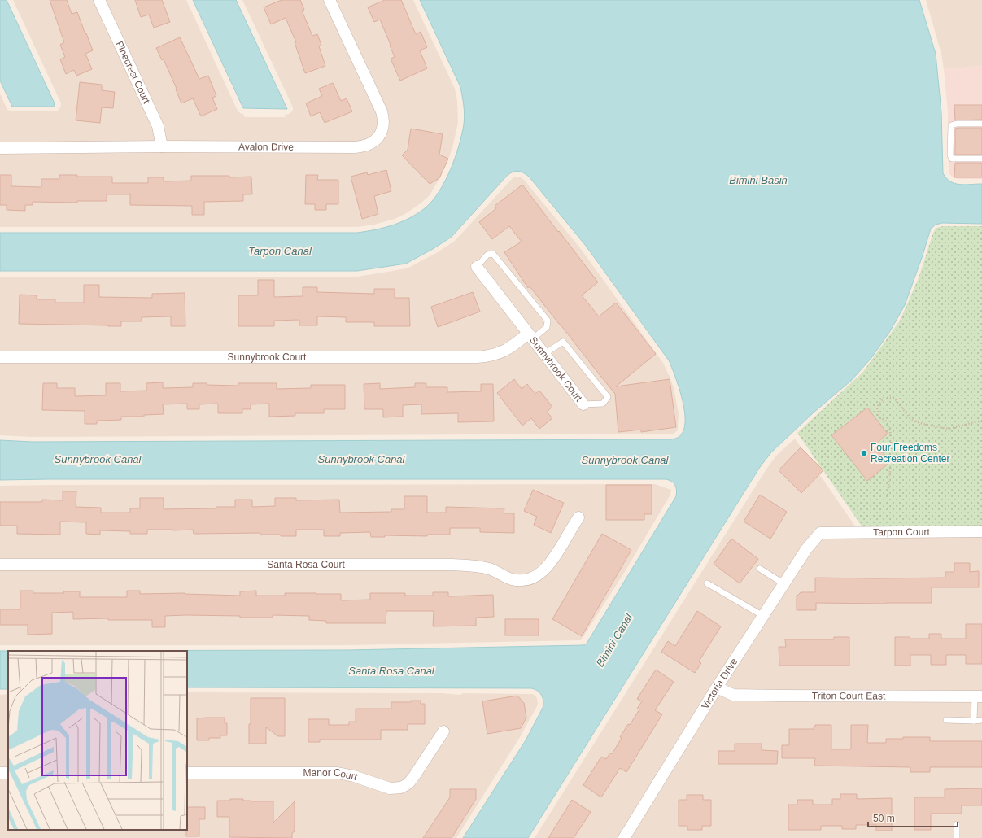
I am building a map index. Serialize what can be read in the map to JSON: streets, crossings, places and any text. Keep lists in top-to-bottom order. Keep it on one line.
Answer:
{"streets":{"street":["Pinecrest Court","Avalon Drive","Sunnybrook Court","Tarpon Court","Santa Rosa Court","Victoria Drive","Triton Court East","Manor Court"]},"crossings":[["Pinecrest Court","Avalon Drive"],["Tarpon Court","Victoria Drive"],["Victoria Drive","Triton Court East"]],"water":["Bimini Basin","Tarpon Canal","Sunnybrook Canal","Bimini Canal","Santa Rosa Canal"],"places":["Four Freedoms Recreation Center"],"scale_bar":"50 m"}
